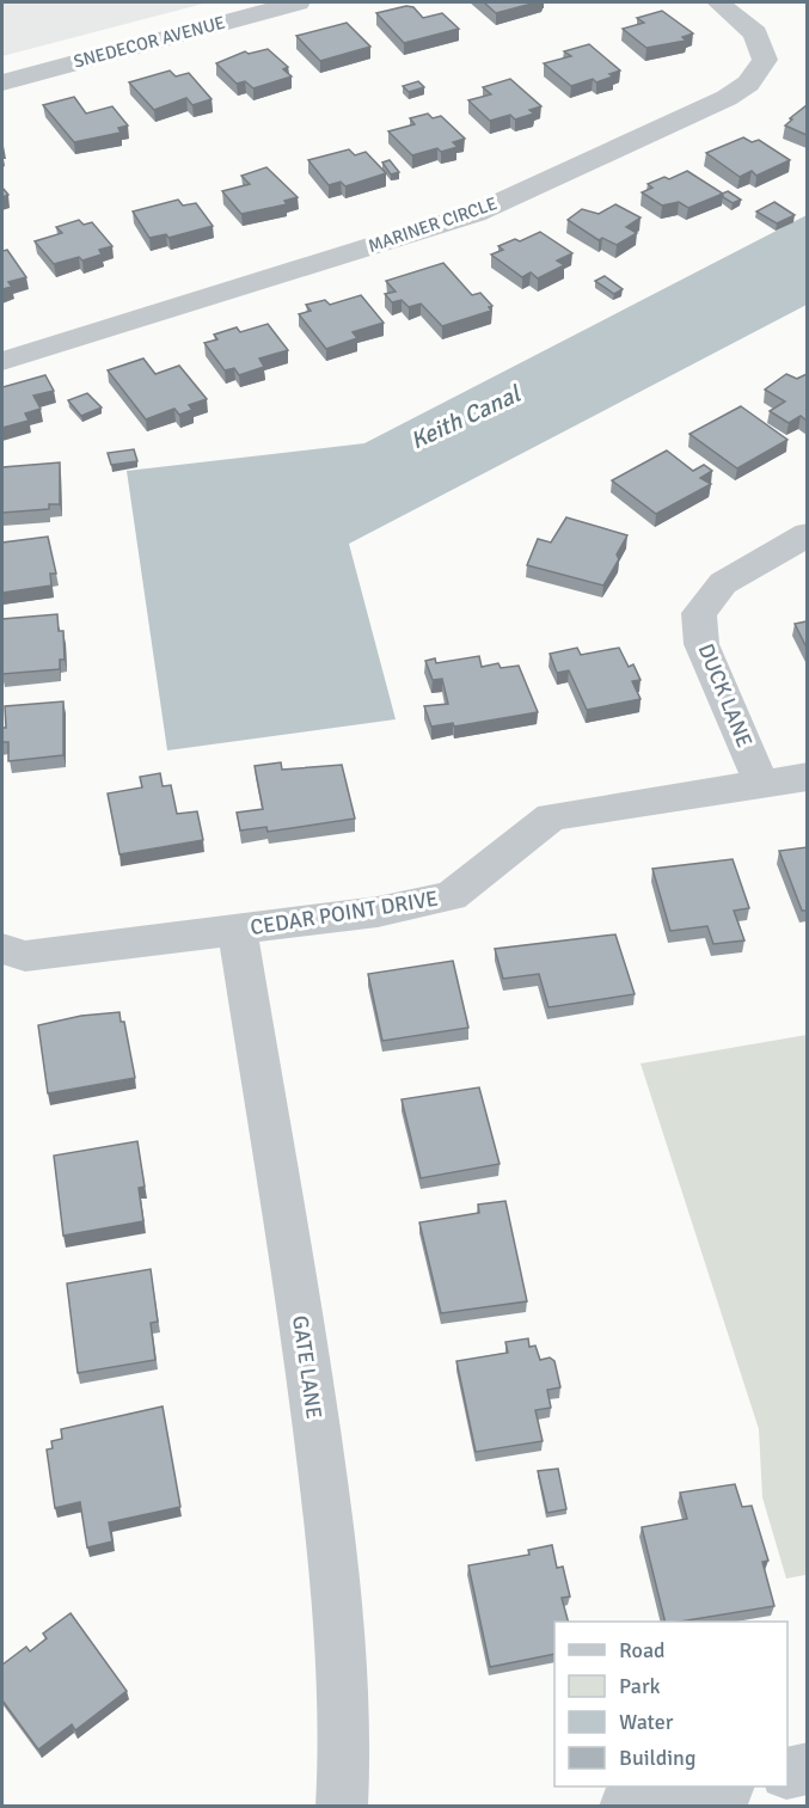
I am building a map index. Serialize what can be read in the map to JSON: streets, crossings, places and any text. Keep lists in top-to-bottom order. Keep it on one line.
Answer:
{"streets":{"street":["SNEDECOR AVENUE","MARINER CIRCLE","DUCK LANE","CEDAR POINT DRIVE","GATE LANE"]},"crossings":[["DUCK LANE","CEDAR POINT DRIVE"],["CEDAR POINT DRIVE","GATE LANE"]],"water":["Keith Canal"],"legend":["Road","Park","Water","Building"]}
